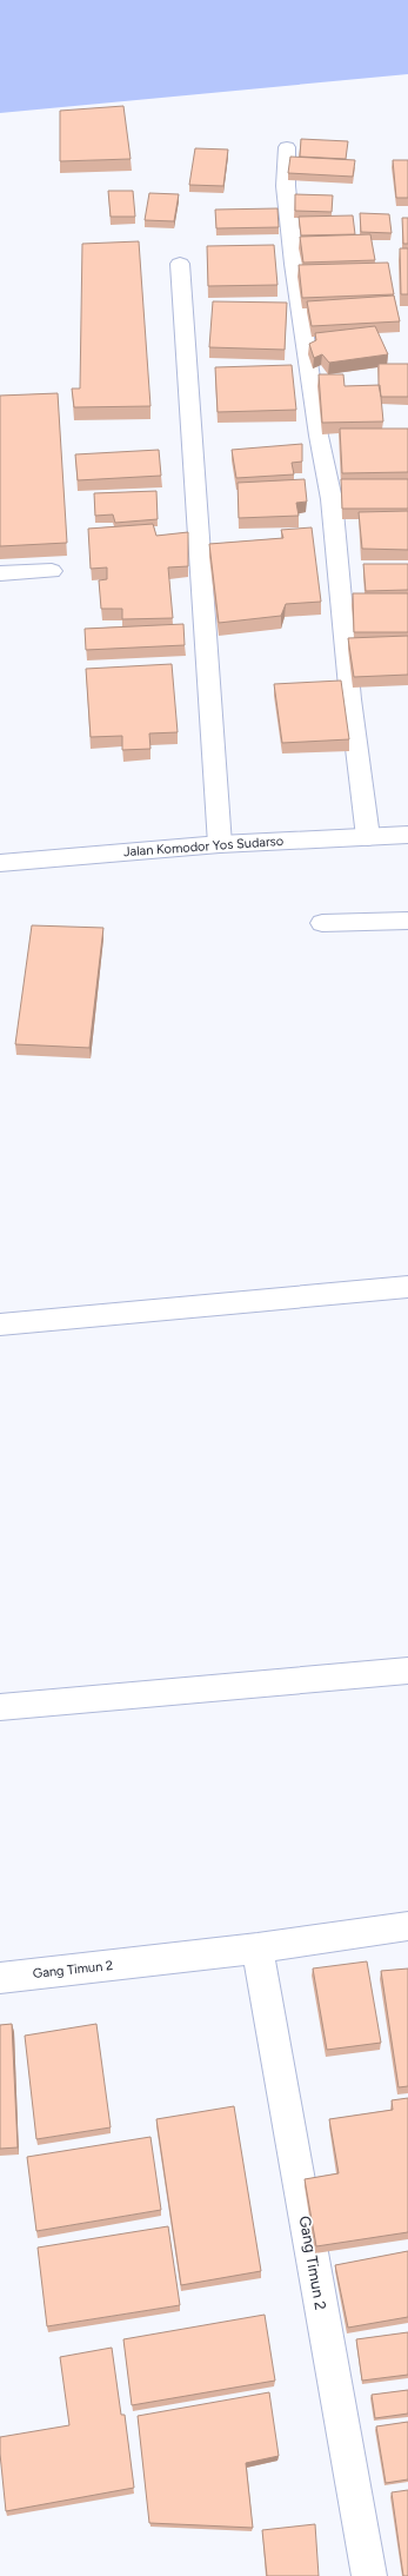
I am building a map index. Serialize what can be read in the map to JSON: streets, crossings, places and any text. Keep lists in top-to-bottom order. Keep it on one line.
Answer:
{"streets":{"street":["Jalan Komodor Yos Sudarso","Gang Timun 2"]}}
